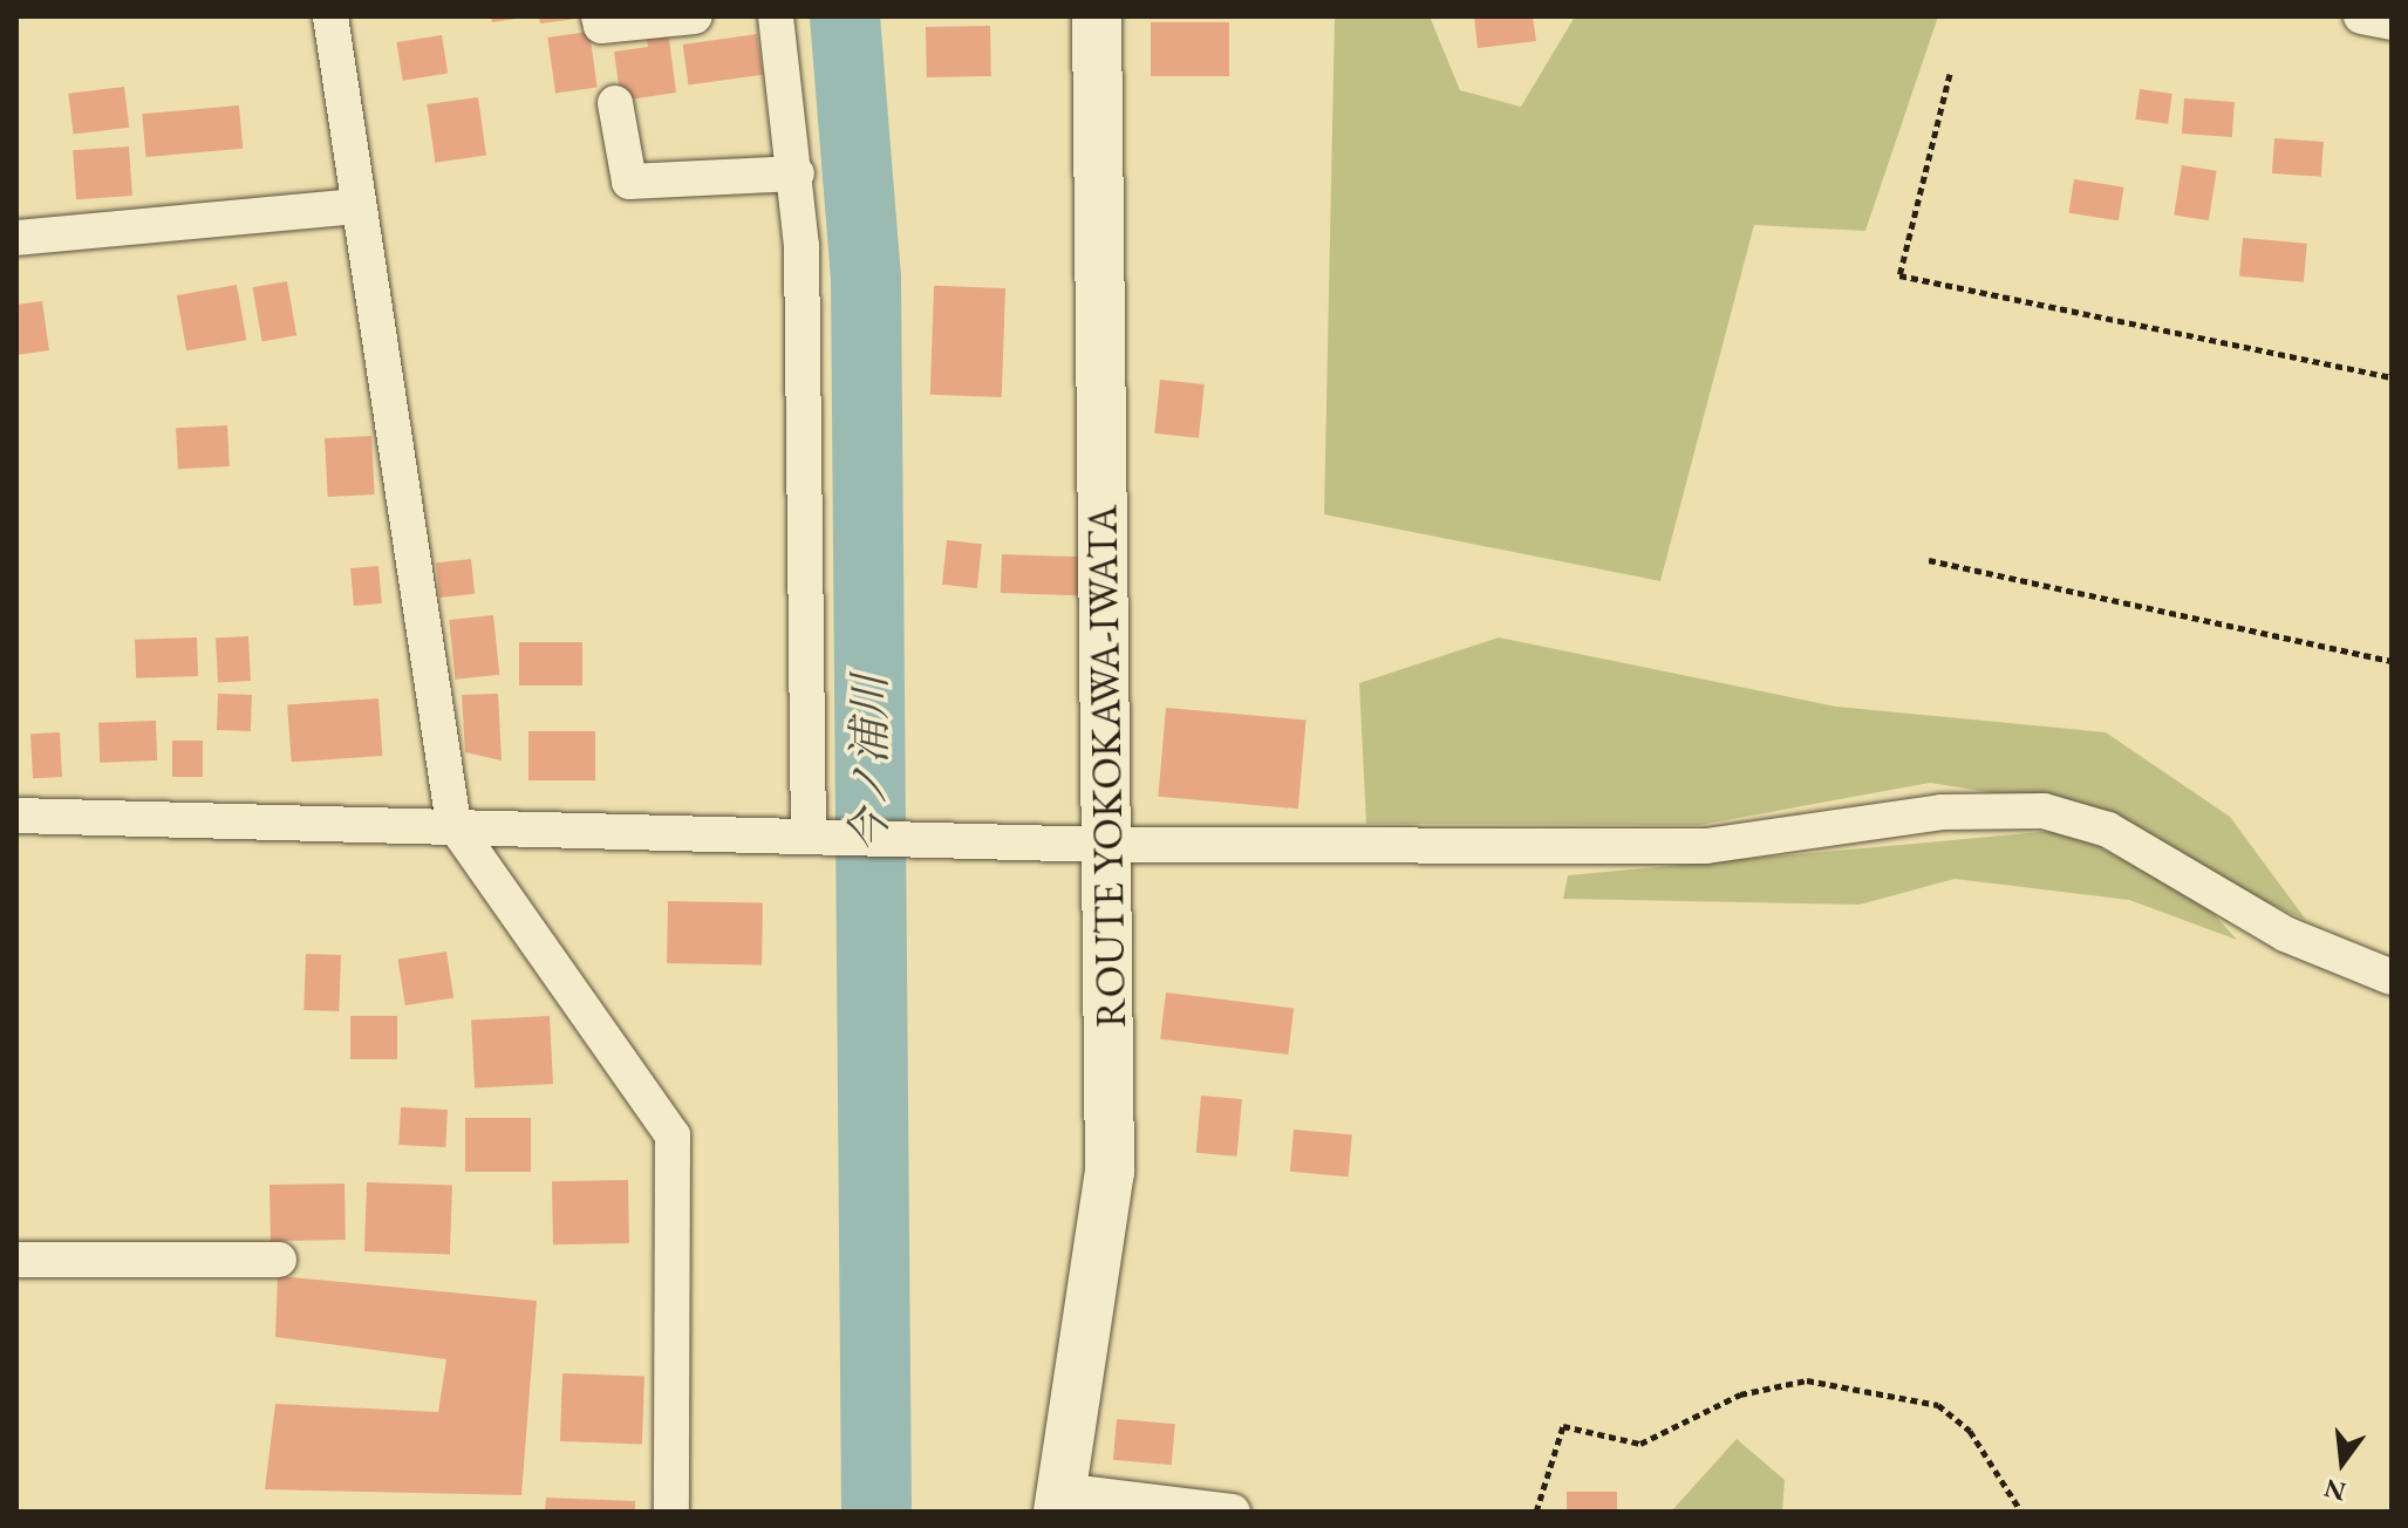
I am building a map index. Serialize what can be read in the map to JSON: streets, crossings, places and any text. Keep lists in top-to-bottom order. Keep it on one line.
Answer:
{"streets":{"main road":["ROUTE YOKOKAWA-IWATA"]},"water":["今ノ浦川"],"north":"bottom"}
